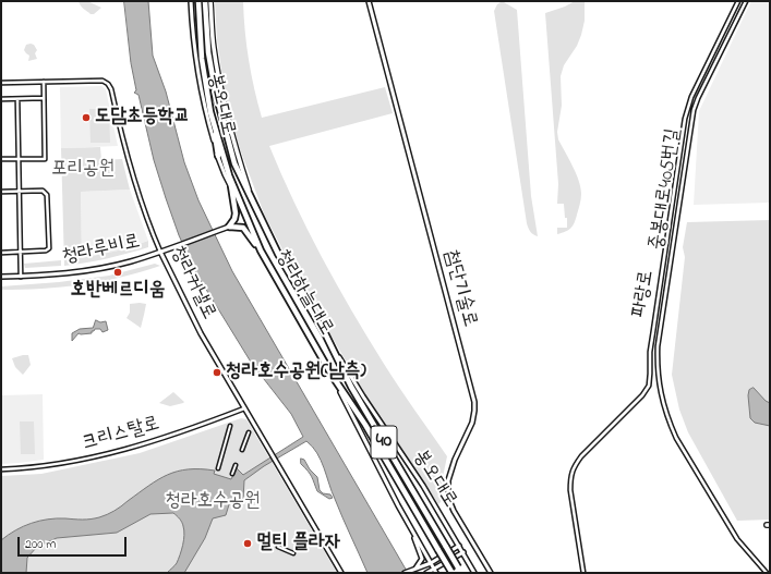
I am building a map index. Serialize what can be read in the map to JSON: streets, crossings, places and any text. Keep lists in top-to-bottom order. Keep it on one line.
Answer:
{"streets":{"highway":["청라하늘대로","40"],"main road":["봉오대로"],"street":["중봉대로405번길","청라루비로","청라커낼로","첨단기술로","파랑로","크리스탈로"]},"crossings":[["봉오대로","청라하늘대로"],["청라루비로","청라커낼로"],["청라커낼로","크리스탈로"],["청라하늘대로","40"]],"parks":["포리공원","청라호수공원"],"places":["도담초등학교","호반베르디움","청라호수공원(남측)","멀티 플라자"],"scale_bar":"200 m"}
